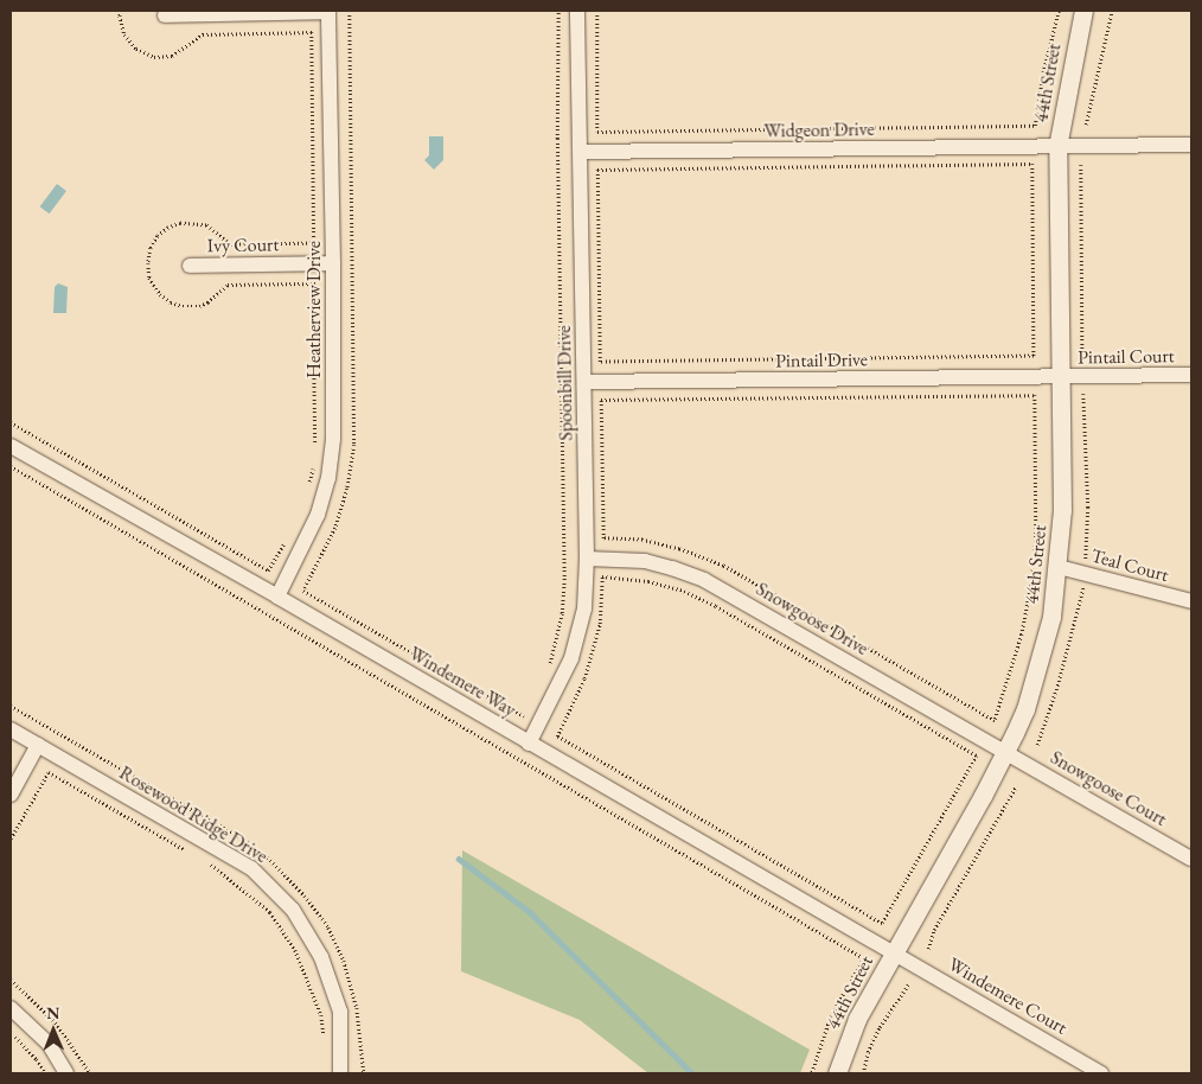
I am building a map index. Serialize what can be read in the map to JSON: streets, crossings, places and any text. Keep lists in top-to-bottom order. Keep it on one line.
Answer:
{"streets":{"street":["44th Street","Widgeon Drive","Ivy Court","Heatherview Drive","Pintail Court","Pintail Drive","Spoonbill Drive","Teal Court","Snowgoose Drive","Windemere Way","Snowgoose Court","Rosewood Ridge Drive","Windemere Court"]},"crossings":[["44th Street","Widgeon Drive"],["44th Street","Pintail Court"],["44th Street","Pintail Drive"],["44th Street","Teal Court"],["44th Street","Snowgoose Drive"],["44th Street","Windemere Way"],["44th Street","Snowgoose Court"],["44th Street","Windemere Court"],["Widgeon Drive","Spoonbill Drive"],["Ivy Court","Heatherview Drive"],["Heatherview Drive","Windemere Way"],["Pintail Court","Pintail Drive"],["Pintail Drive","Spoonbill Drive"],["Spoonbill Drive","Snowgoose Drive"],["Spoonbill Drive","Windemere Way"],["Snowgoose Drive","Snowgoose Court"],["Windemere Way","Windemere Court"]],"north":"top"}
